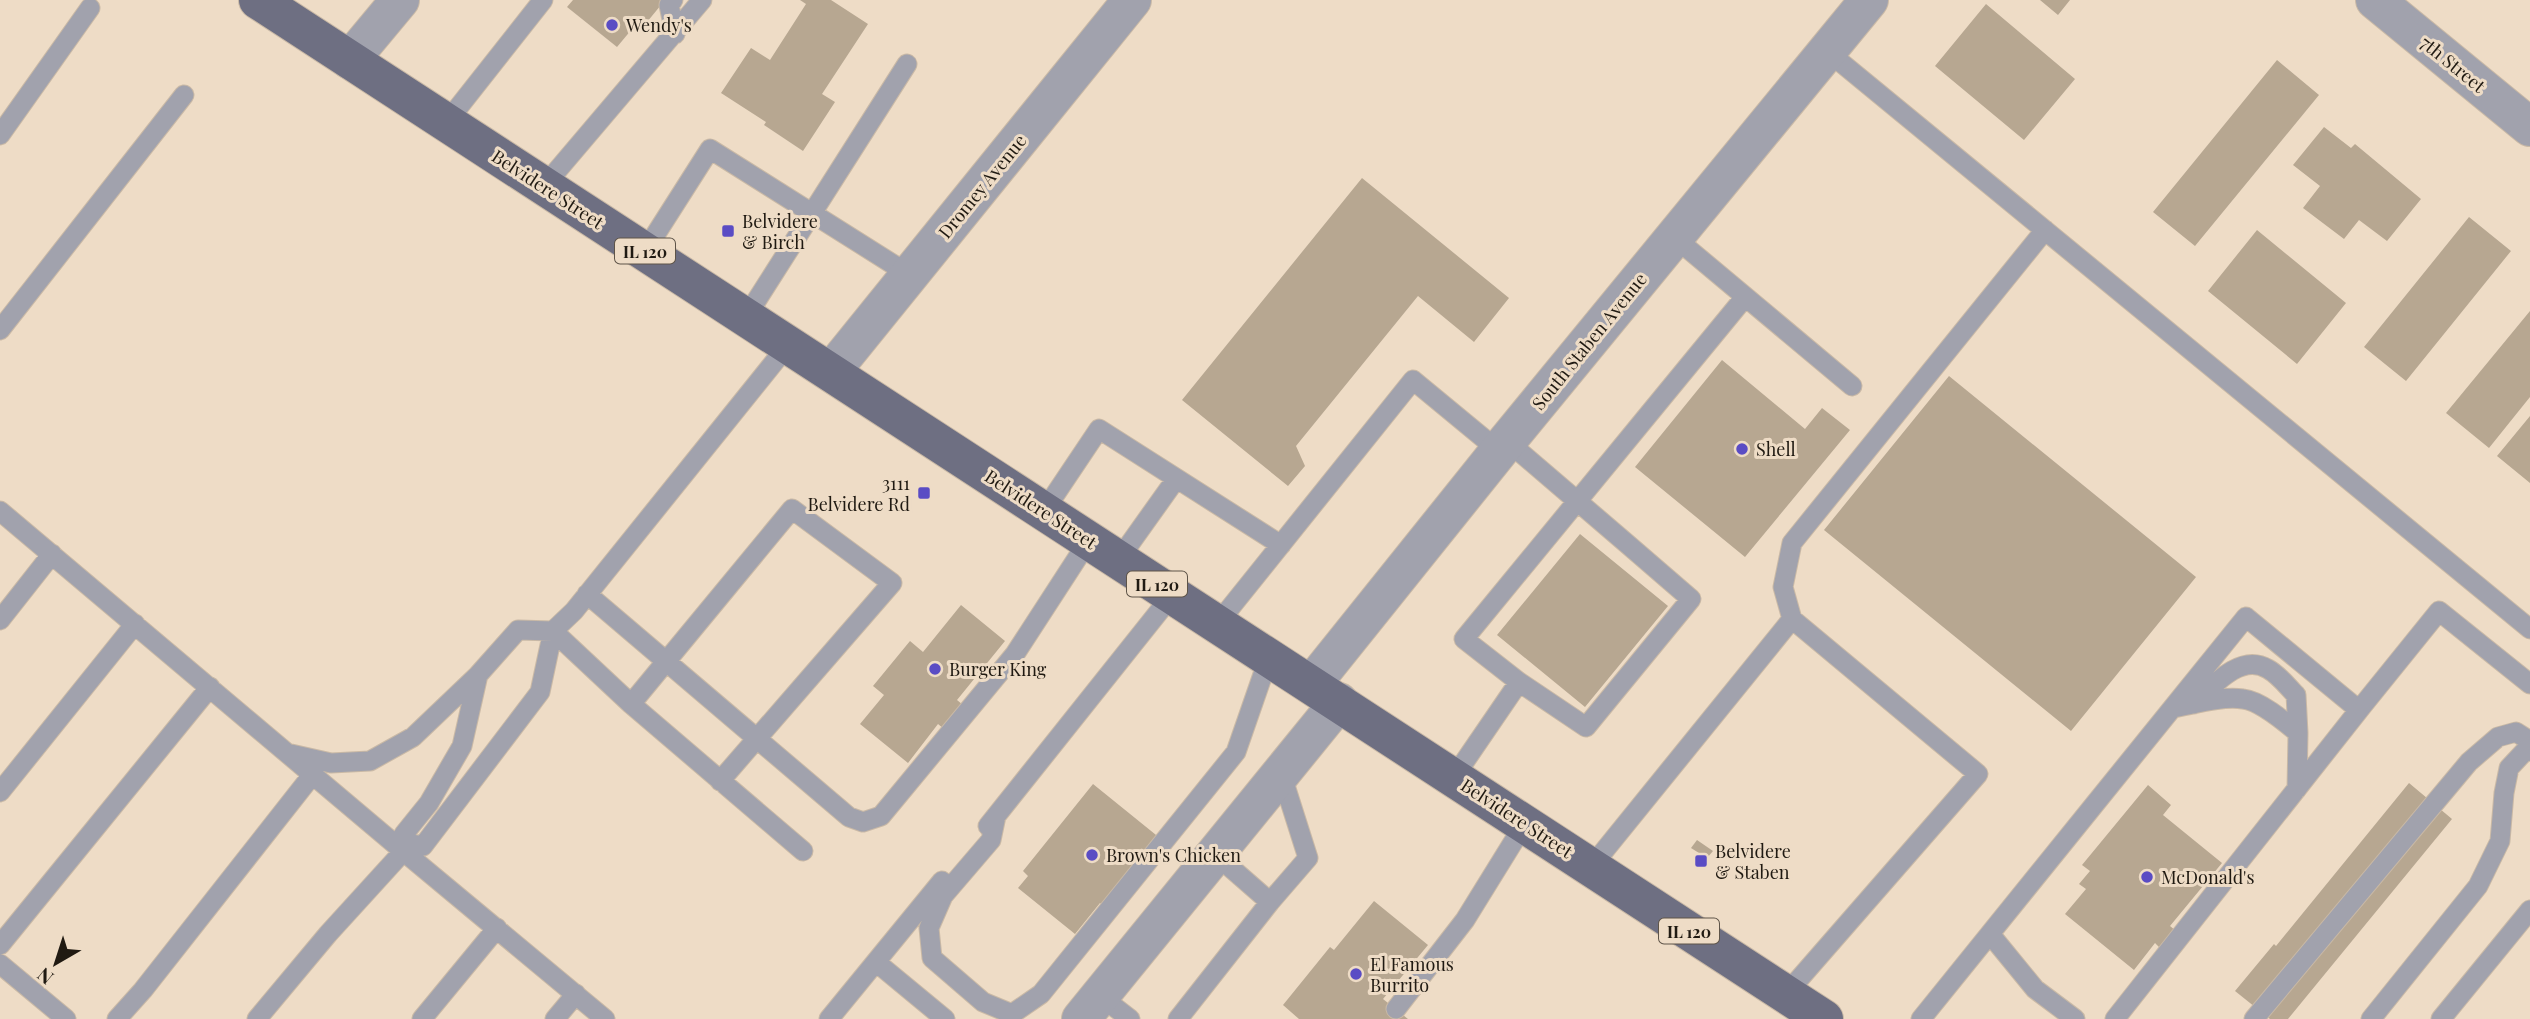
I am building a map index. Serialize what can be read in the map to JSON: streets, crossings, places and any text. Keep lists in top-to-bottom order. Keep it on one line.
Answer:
{"streets":{"main road":["Belvidere Street","IL 120"],"street":["7th Street","Dromey Avenue","South Staben Avenue"]},"crossings":[["Dromey Avenue","Belvidere Street"],["Belvidere Street","South Staben Avenue"]],"places":{"other":["Wendy's","Shell","Burger King","Brown's Chicken","McDonald's","El Famous Burrito"],"transit":["Belvidere & Birch","3111 Belvidere Rd","Belvidere & Staben"]},"north":"bottom left"}
